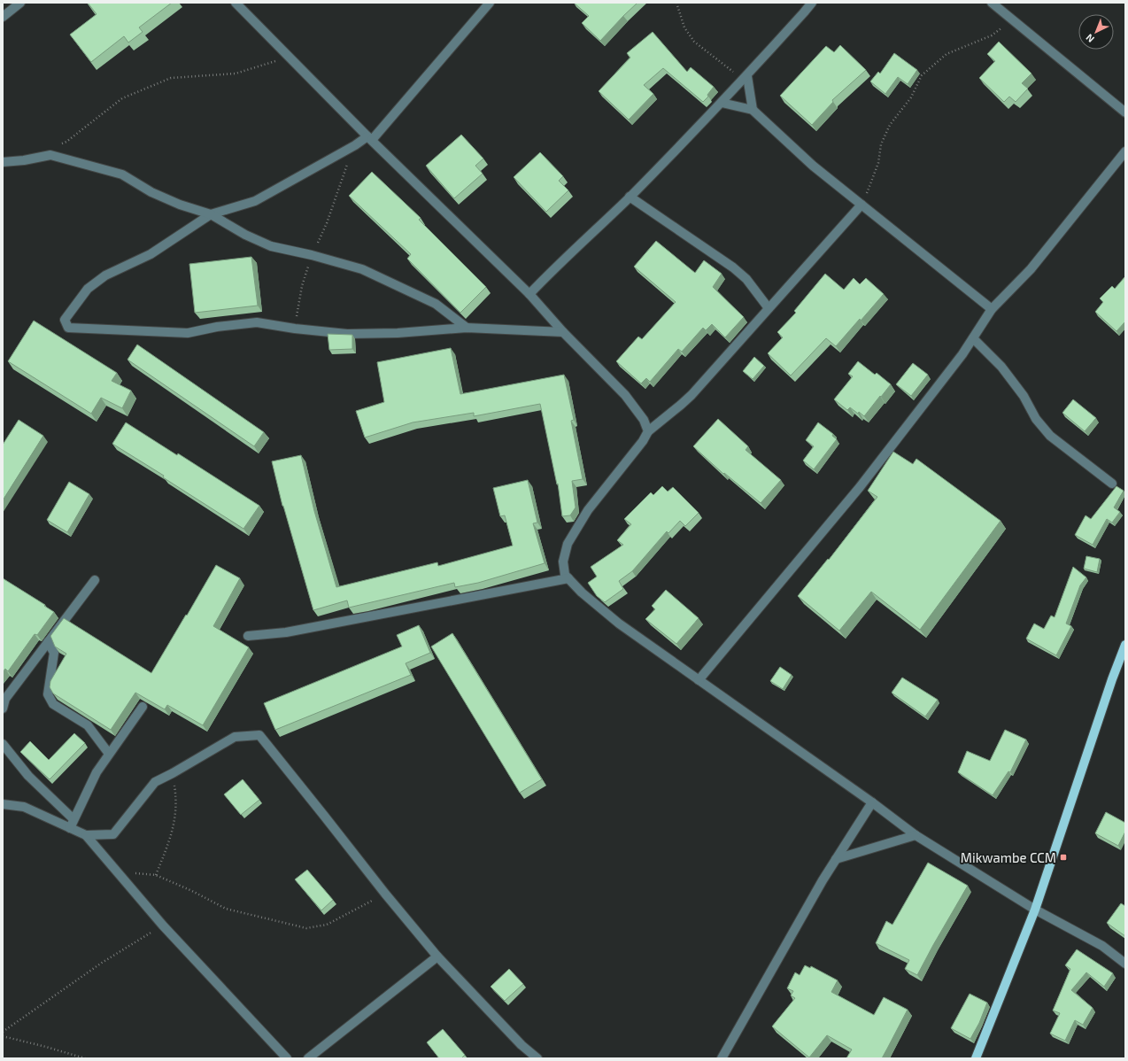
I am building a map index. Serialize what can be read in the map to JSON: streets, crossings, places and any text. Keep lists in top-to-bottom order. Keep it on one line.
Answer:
{"places":{"transit":["Mikwambe CCM"]},"north":"bottom left"}
